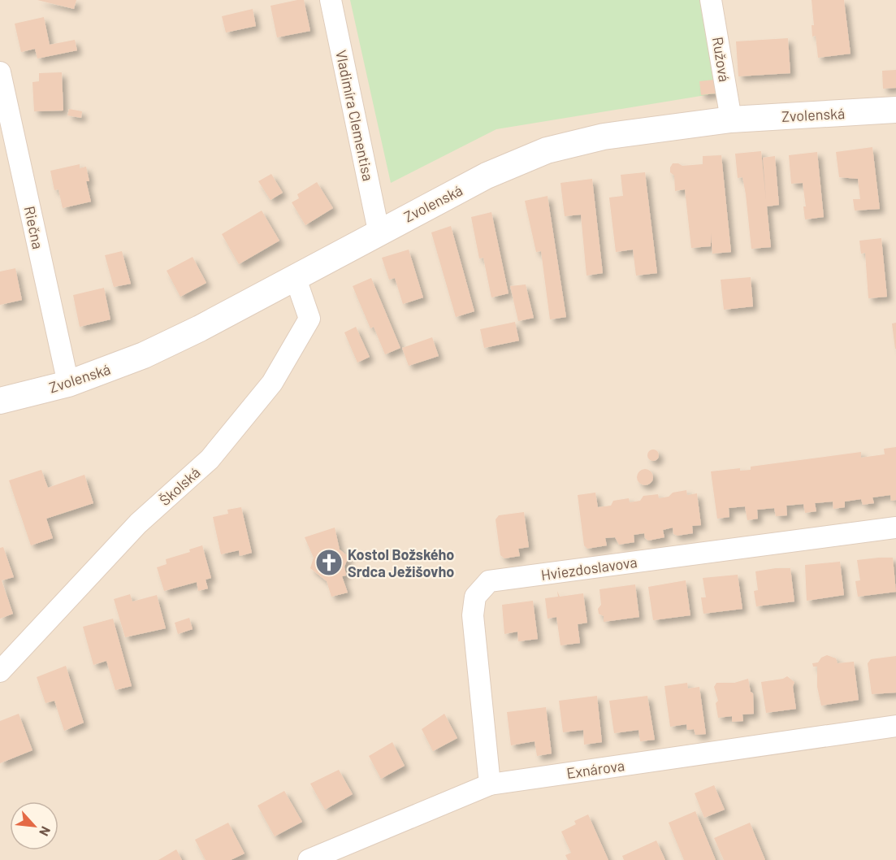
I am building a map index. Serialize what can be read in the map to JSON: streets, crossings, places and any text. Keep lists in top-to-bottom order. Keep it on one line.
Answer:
{"streets":{"street":["Ružová","Zvolenská","Vladimíra Clementisa","Riečna","Školská","Hviezdoslavova","Exnárova"]},"crossings":[["Ružová","Zvolenská"],["Zvolenská","Vladimíra Clementisa"],["Zvolenská","Riečna"],["Zvolenská","Školská"],["Hviezdoslavova","Exnárova"]],"places":{"church":["Kostol Božského Srdca Ježišovho"]},"north":"bottom right"}
